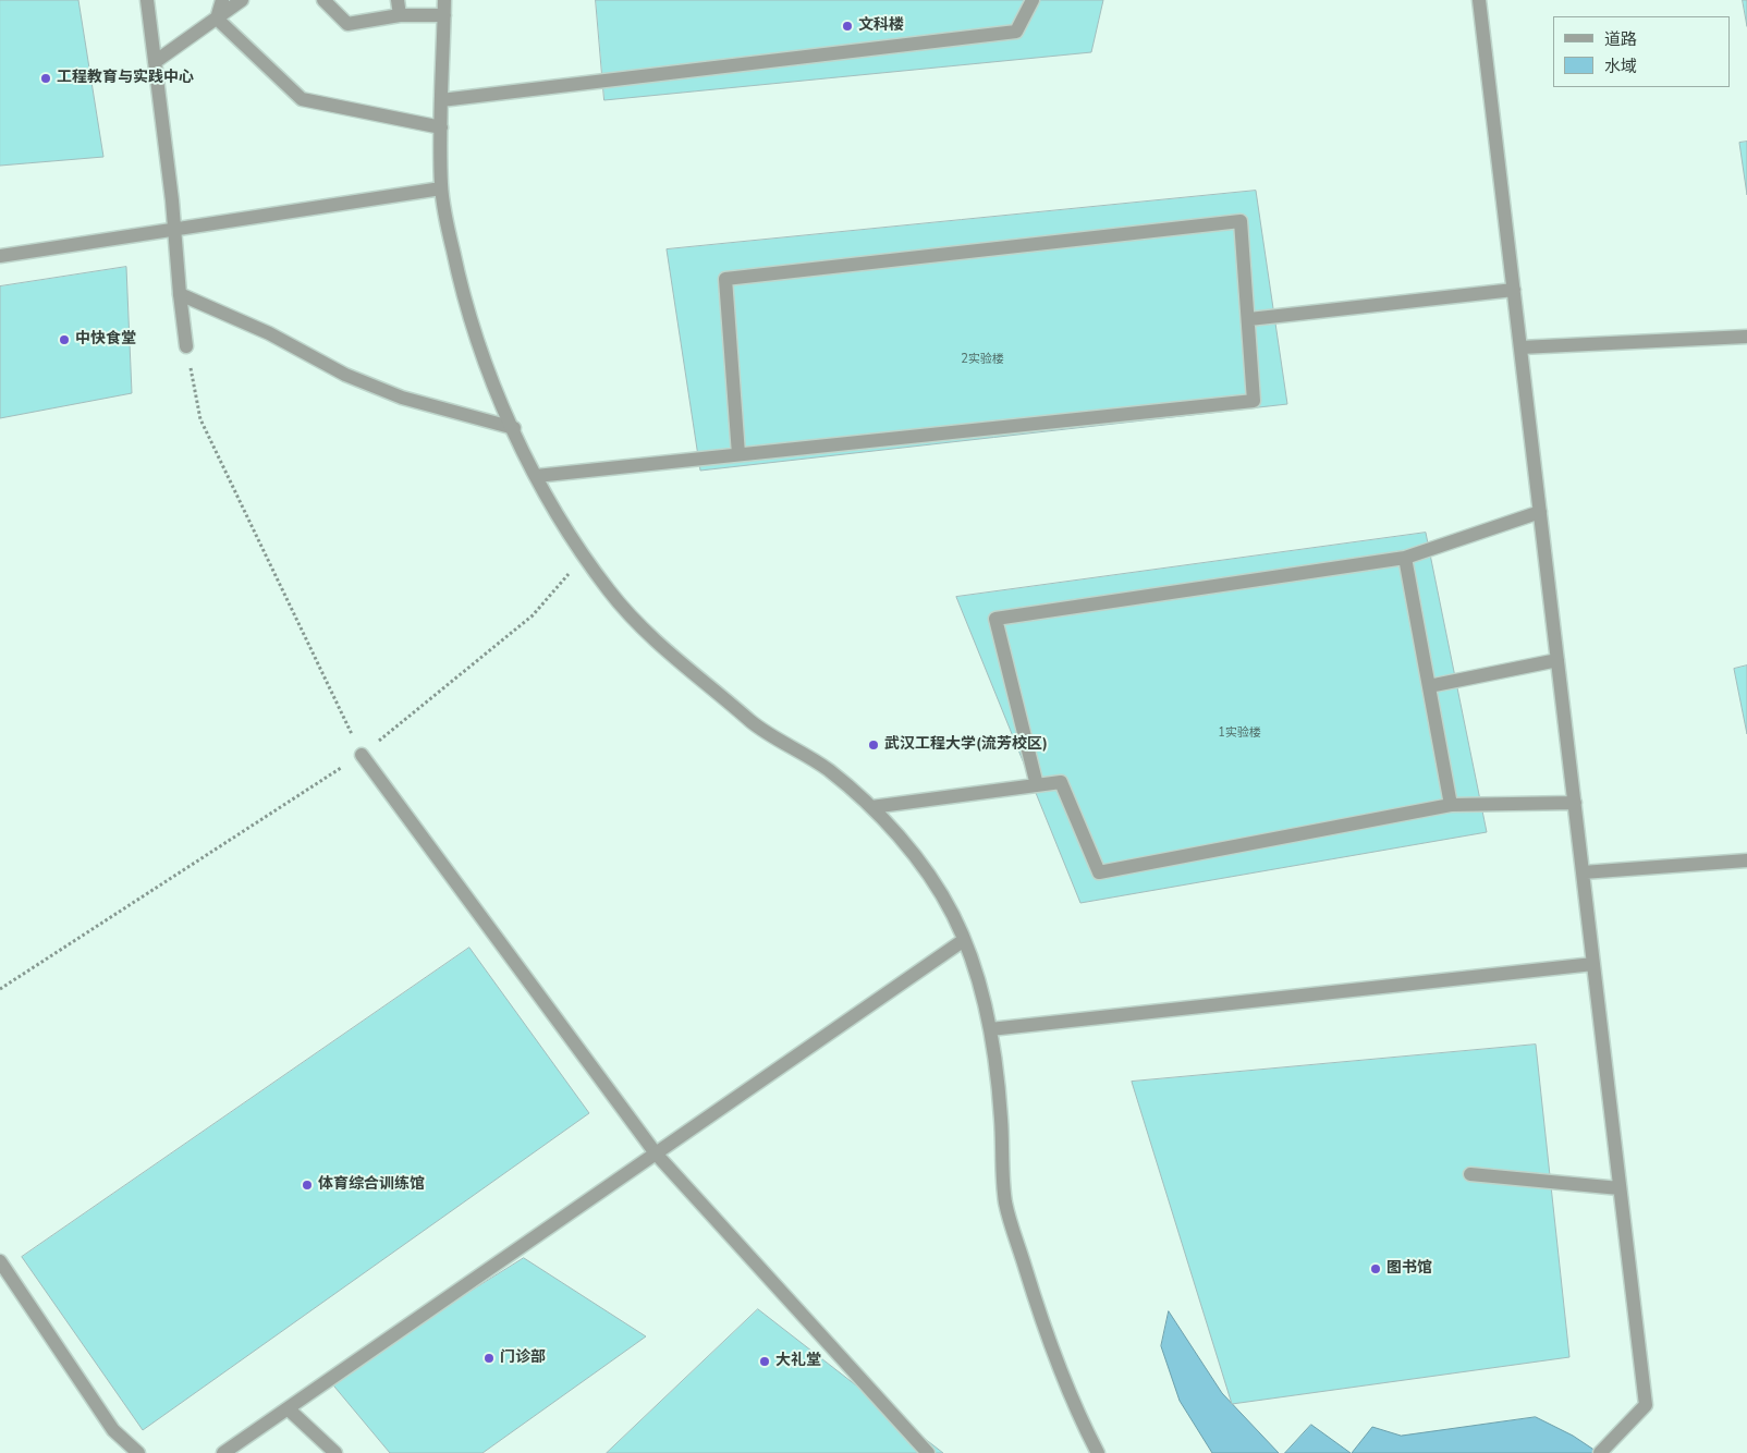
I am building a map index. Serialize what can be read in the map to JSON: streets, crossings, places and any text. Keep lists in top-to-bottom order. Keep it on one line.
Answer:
{"places":["文科楼","工程教育与实践中心","中快食堂","武汉工程大学(流芳校区)","体育综合训练馆","图书馆","门诊部","大礼堂"],"house_numbers":["2实验楼","1实验楼"],"legend":["道路","水域"]}
